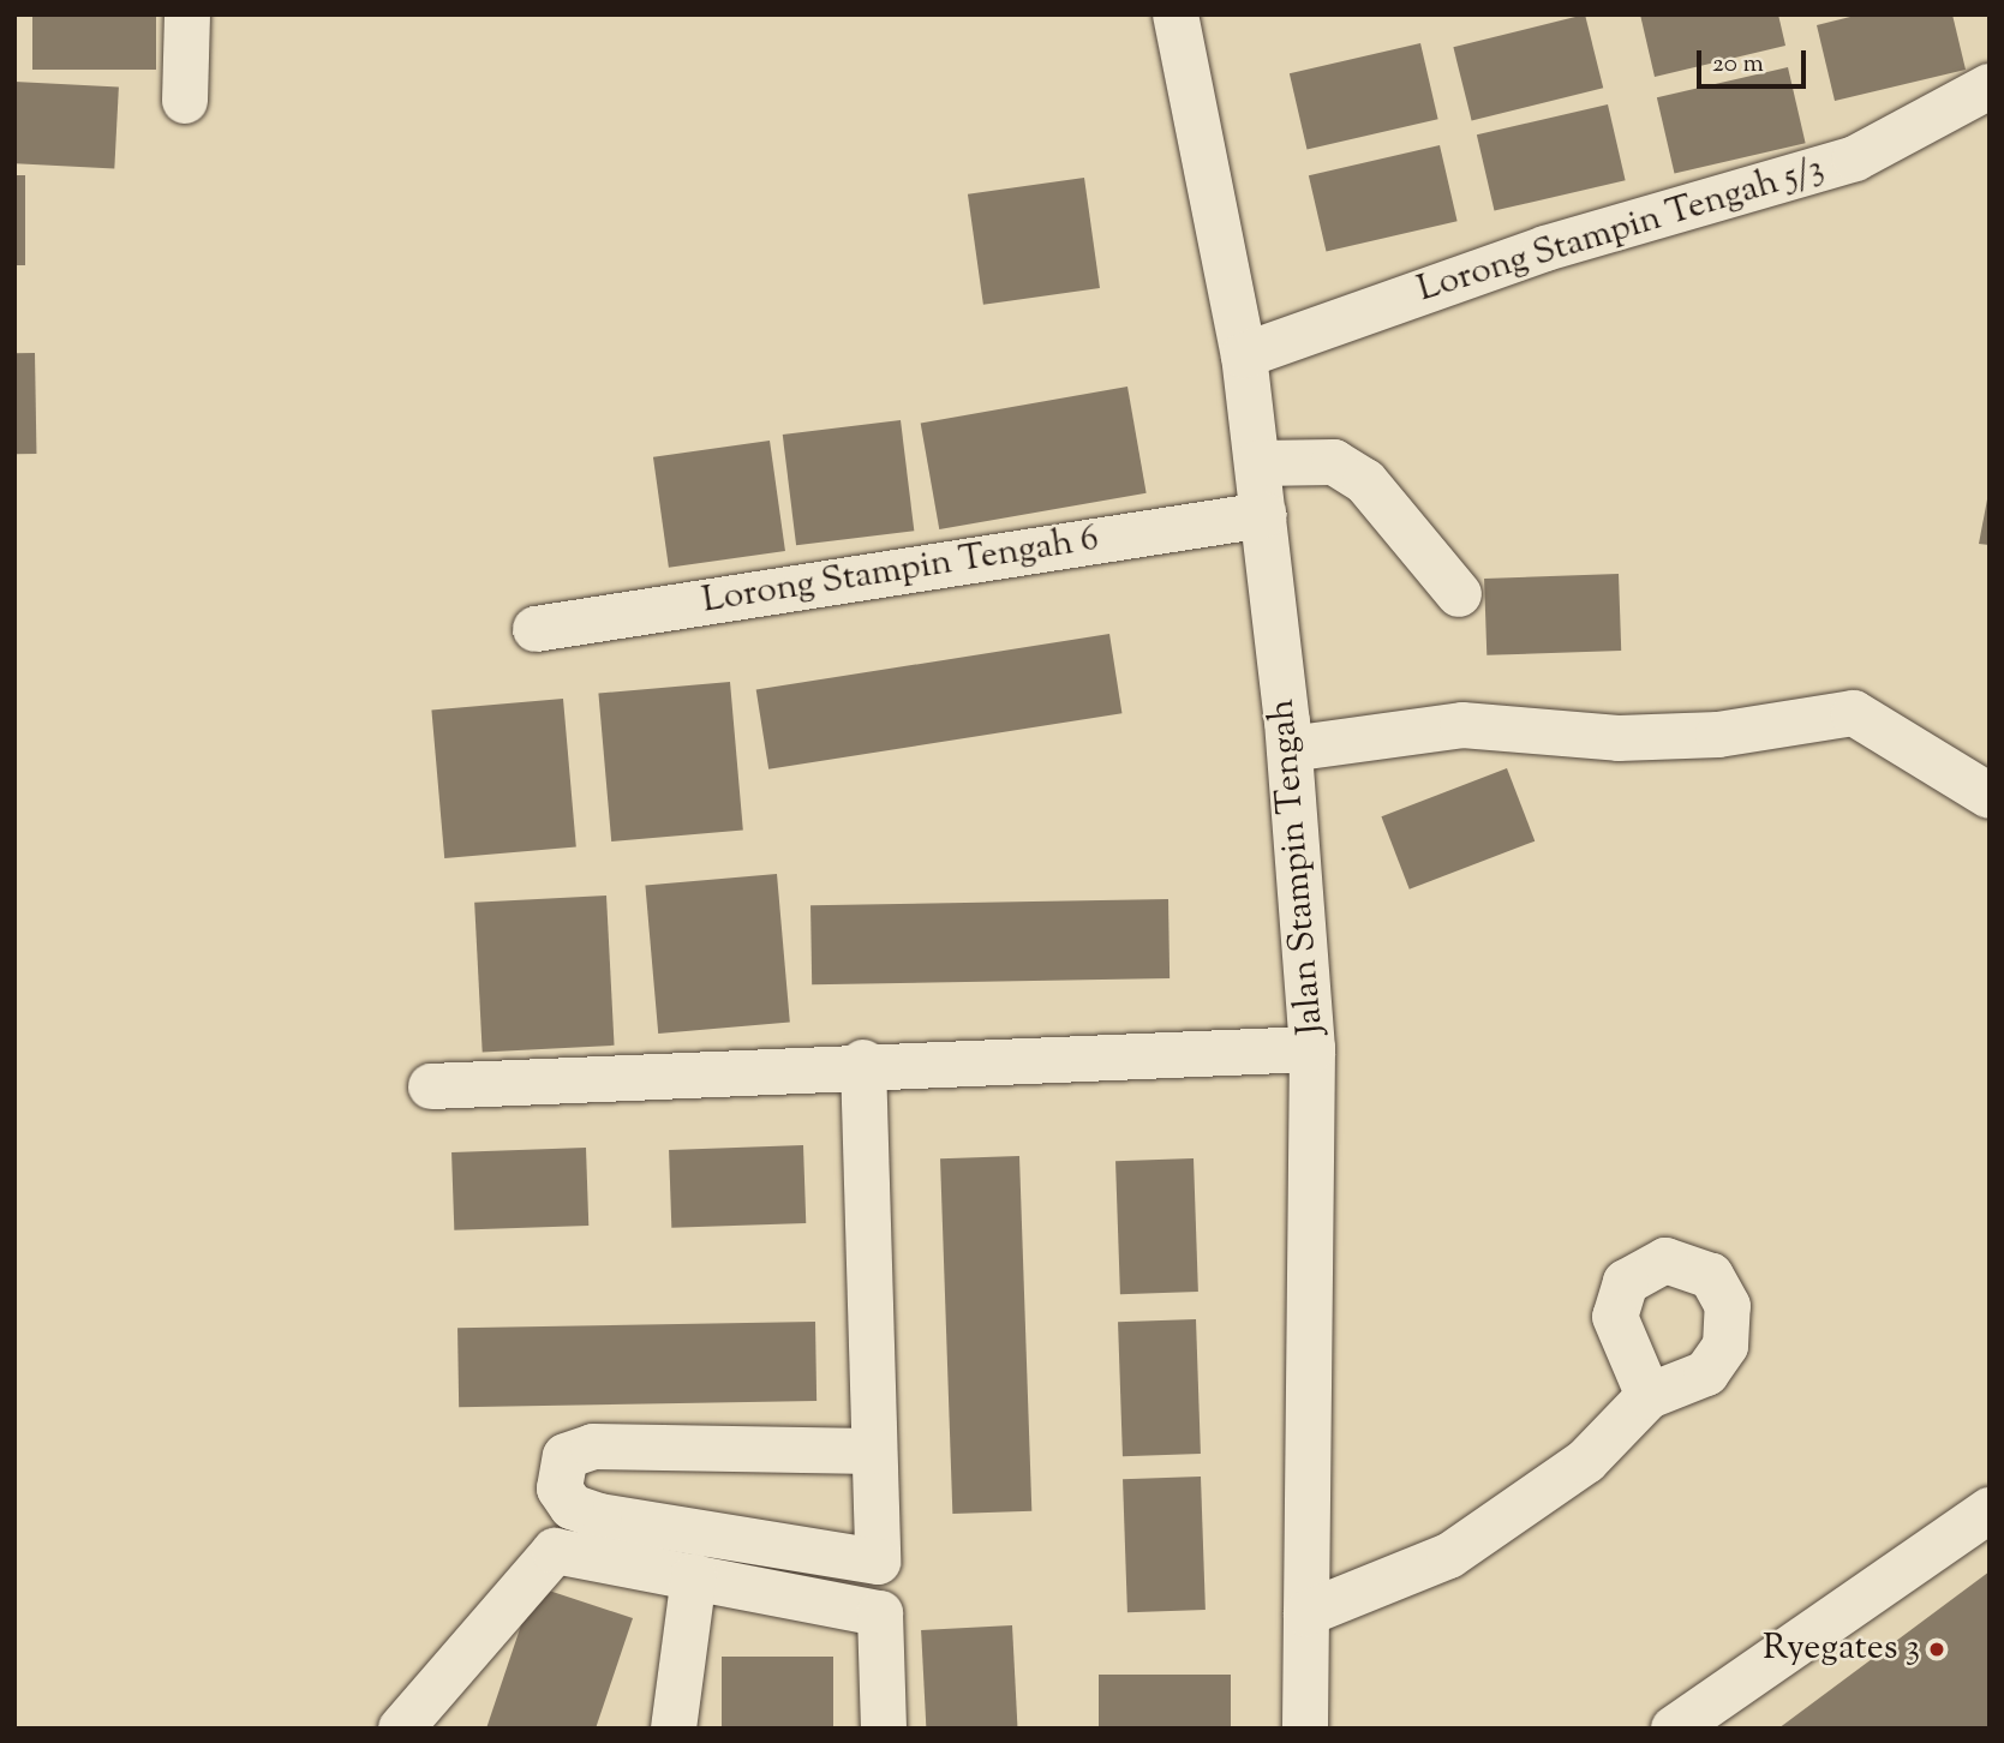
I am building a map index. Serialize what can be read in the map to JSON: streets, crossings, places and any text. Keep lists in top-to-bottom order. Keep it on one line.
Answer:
{"streets":{"street":["Lorong Stampin Tengah 5/3","Lorong Stampin Tengah 6","Jalan Stampin Tengah"]},"crossings":[["Lorong Stampin Tengah 5/3","Jalan Stampin Tengah"],["Lorong Stampin Tengah 6","Jalan Stampin Tengah"]],"places":["Ryegates 3"],"scale_bar":"20 m"}
